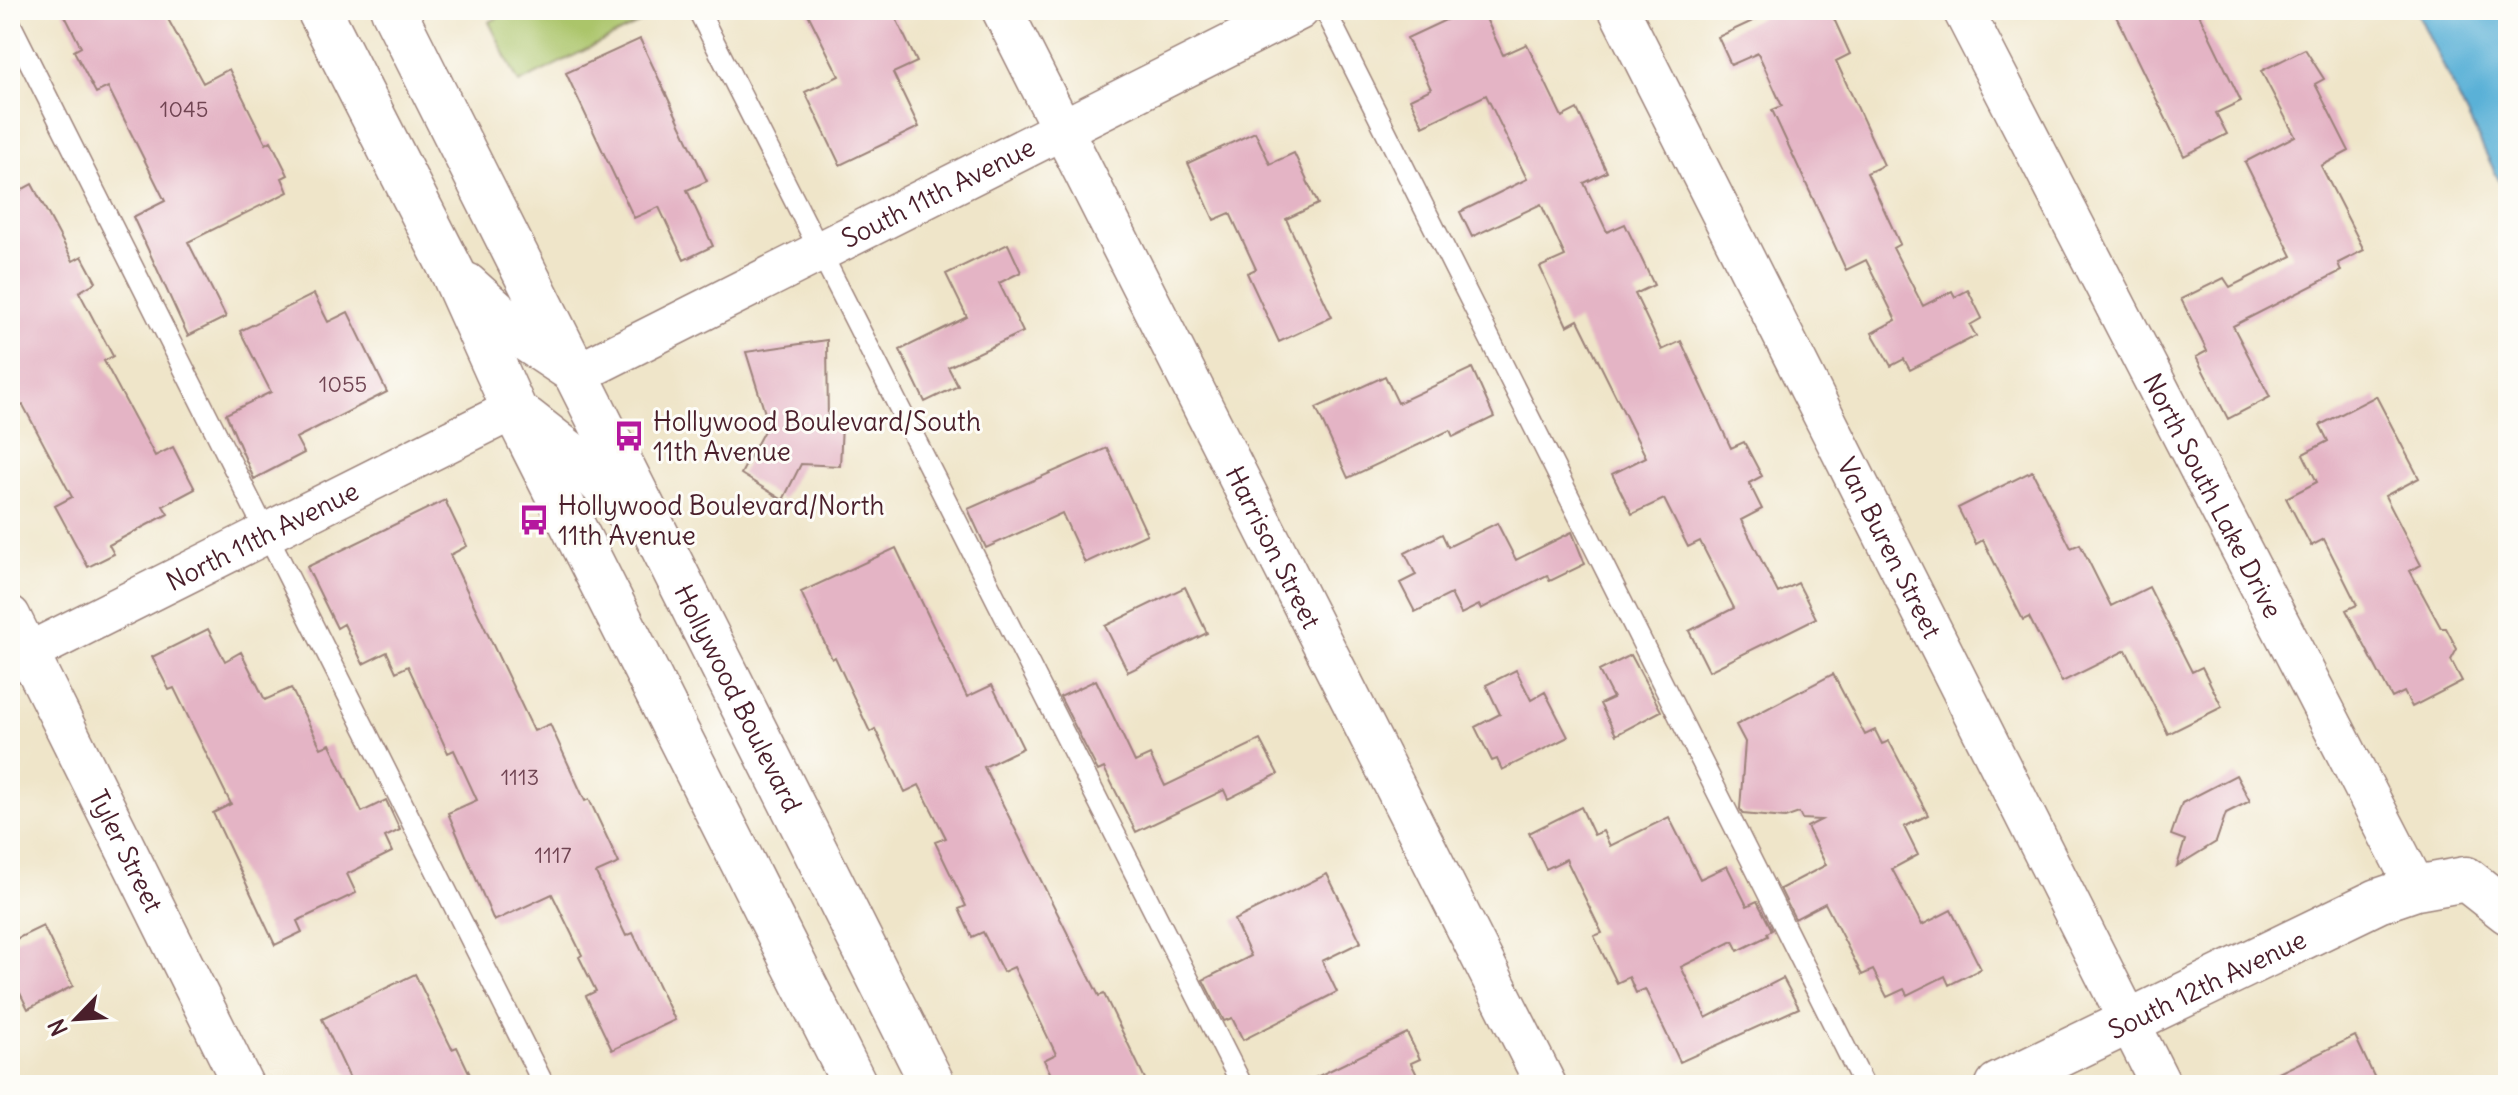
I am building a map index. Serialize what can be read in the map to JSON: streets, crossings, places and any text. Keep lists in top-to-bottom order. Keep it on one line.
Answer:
{"streets":{"main road":["Hollywood Boulevard","South 12th Avenue"],"street":["South 11th Avenue","North South Lake Drive","North 11th Avenue","Harrison Street","Van Buren Street","Tyler Street"]},"crossings":[["South 11th Avenue","Harrison Street"],["South 11th Avenue","Hollywood Boulevard"],["North South Lake Drive","South 12th Avenue"],["North 11th Avenue","Tyler Street"],["Van Buren Street","South 12th Avenue"]],"places":{"bus stop":["Hollywood Boulevard/South 11th Avenue","Hollywood Boulevard/North 11th Avenue"]},"house_numbers":["1045","1055","1113","1117"],"north":"bottom left"}
